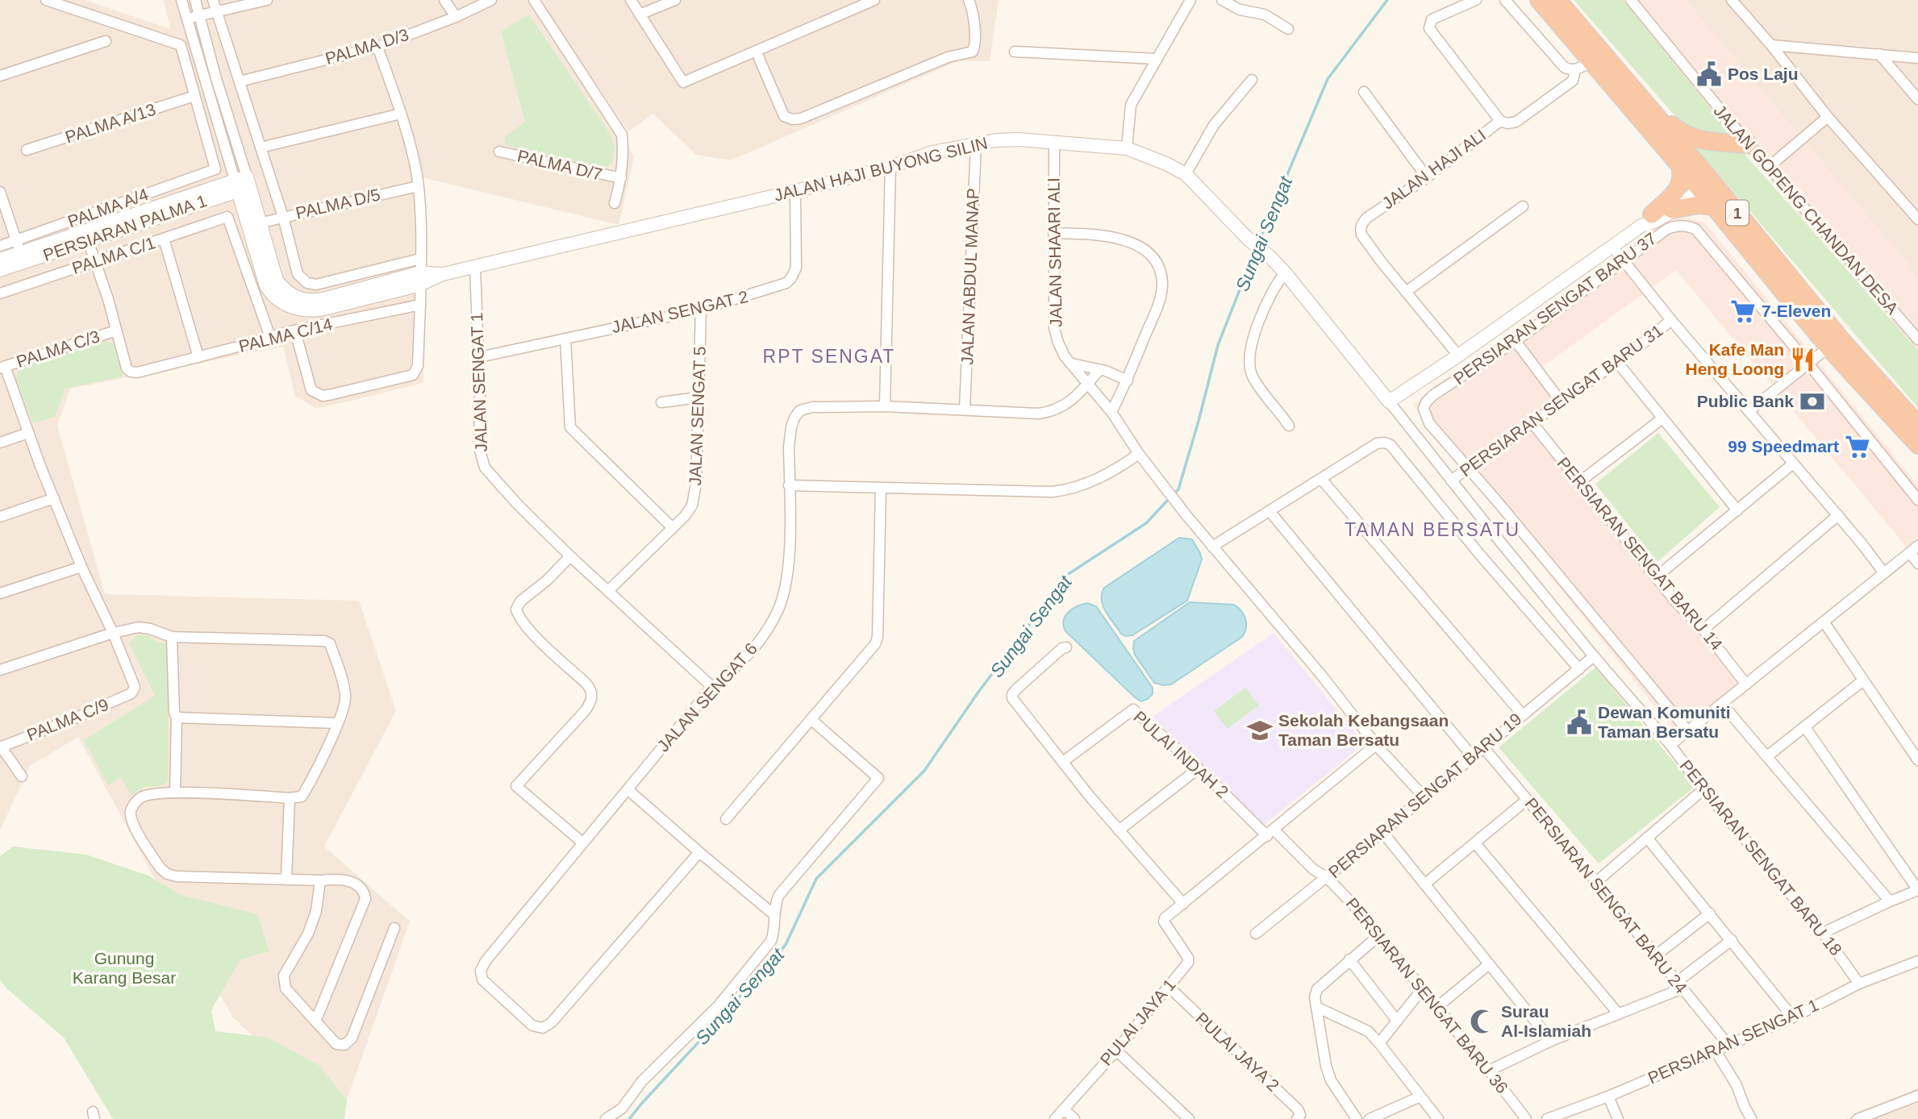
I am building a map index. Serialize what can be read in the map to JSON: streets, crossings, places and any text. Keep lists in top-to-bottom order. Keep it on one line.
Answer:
{"streets":{"highway":["1"],"street":["PALMA D/3","PALMA A/13","PALMA D/7","JALAN HAJI BUYONG SILIN","JALAN HAJI ALI","PALMA D/5","PALMA A/4","JALAN GOPENG CHANDAN DESA","PERSIARAN PALMA 1","JALAN SHAARI ALI","PALMA C/1","JALAN ABDUL MANAP","PERSIARAN SENGAT BARU 37","JALAN SENGAT 2","PALMA C/14","PALMA C/3","JALAN SENGAT 1","PERSIARAN SENGAT BARU 31","JALAN SENGAT 5","PERSIARAN SENGAT BARU 14","JALAN SENGAT 6","PALMA C/9","PULAI INDAH 2","PERSIARAN SENGAT BARU 19","PERSIARAN SENGAT BARU 18","PERSIARAN SENGAT BARU 24","PERSIARAN SENGAT BARU 36","PULAI JAYA 1","PERSIARAN SENGAT 1","PULAI JAYA 2"]},"crossings":[["PALMA A/13","PALMA A/4"],["JALAN HAJI BUYONG SILIN","JALAN SHAARI ALI"],["JALAN HAJI BUYONG SILIN","JALAN ABDUL MANAP"],["JALAN HAJI BUYONG SILIN","JALAN SENGAT 2"],["JALAN HAJI BUYONG SILIN","JALAN SENGAT 1"],["JALAN HAJI BUYONG SILIN","PERSIARAN SENGAT BARU 18"],["PALMA A/4","PERSIARAN PALMA 1"],["JALAN SHAARI ALI","PERSIARAN SENGAT BARU 19"],["PALMA C/1","PALMA C/14"],["PERSIARAN SENGAT BARU 37","PERSIARAN SENGAT BARU 31"],["JALAN SENGAT 2","JALAN SENGAT 1"],["JALAN SENGAT 2","JALAN SENGAT 5"],["PALMA C/14","PALMA C/3"],["JALAN SENGAT 1","JALAN SENGAT 5"],["JALAN SENGAT 1","JALAN SENGAT 6"],["PERSIARAN SENGAT BARU 31","PERSIARAN SENGAT BARU 14"],["PERSIARAN SENGAT BARU 31","PERSIARAN SENGAT BARU 18"],["PULAI INDAH 2","PERSIARAN SENGAT BARU 36"],["PERSIARAN SENGAT BARU 19","PERSIARAN SENGAT BARU 18"],["PERSIARAN SENGAT BARU 19","PERSIARAN SENGAT BARU 24"],["PERSIARAN SENGAT BARU 19","PERSIARAN SENGAT BARU 36"],["PERSIARAN SENGAT BARU 18","PERSIARAN SENGAT 1"],["PERSIARAN SENGAT BARU 24","PERSIARAN SENGAT 1"],["PULAI JAYA 1","PULAI JAYA 2"]],"districts":["RPT SENGAT","TAMAN BERSATU"],"water":["Sungai Sengat"],"parks":["Gunung Karang Besar"],"places":{"public building":["Pos Laju","Dewan Komuniti Taman Bersatu"],"supermarket":["7-Eleven","99 Speedmart"],"restaurant":["Kafe Man Heng Loong"],"bank":["Public Bank"],"school or university":["Sekolah Kebangsaan Taman Bersatu"],"mosque":["Surau Al-Islamiah"]}}
